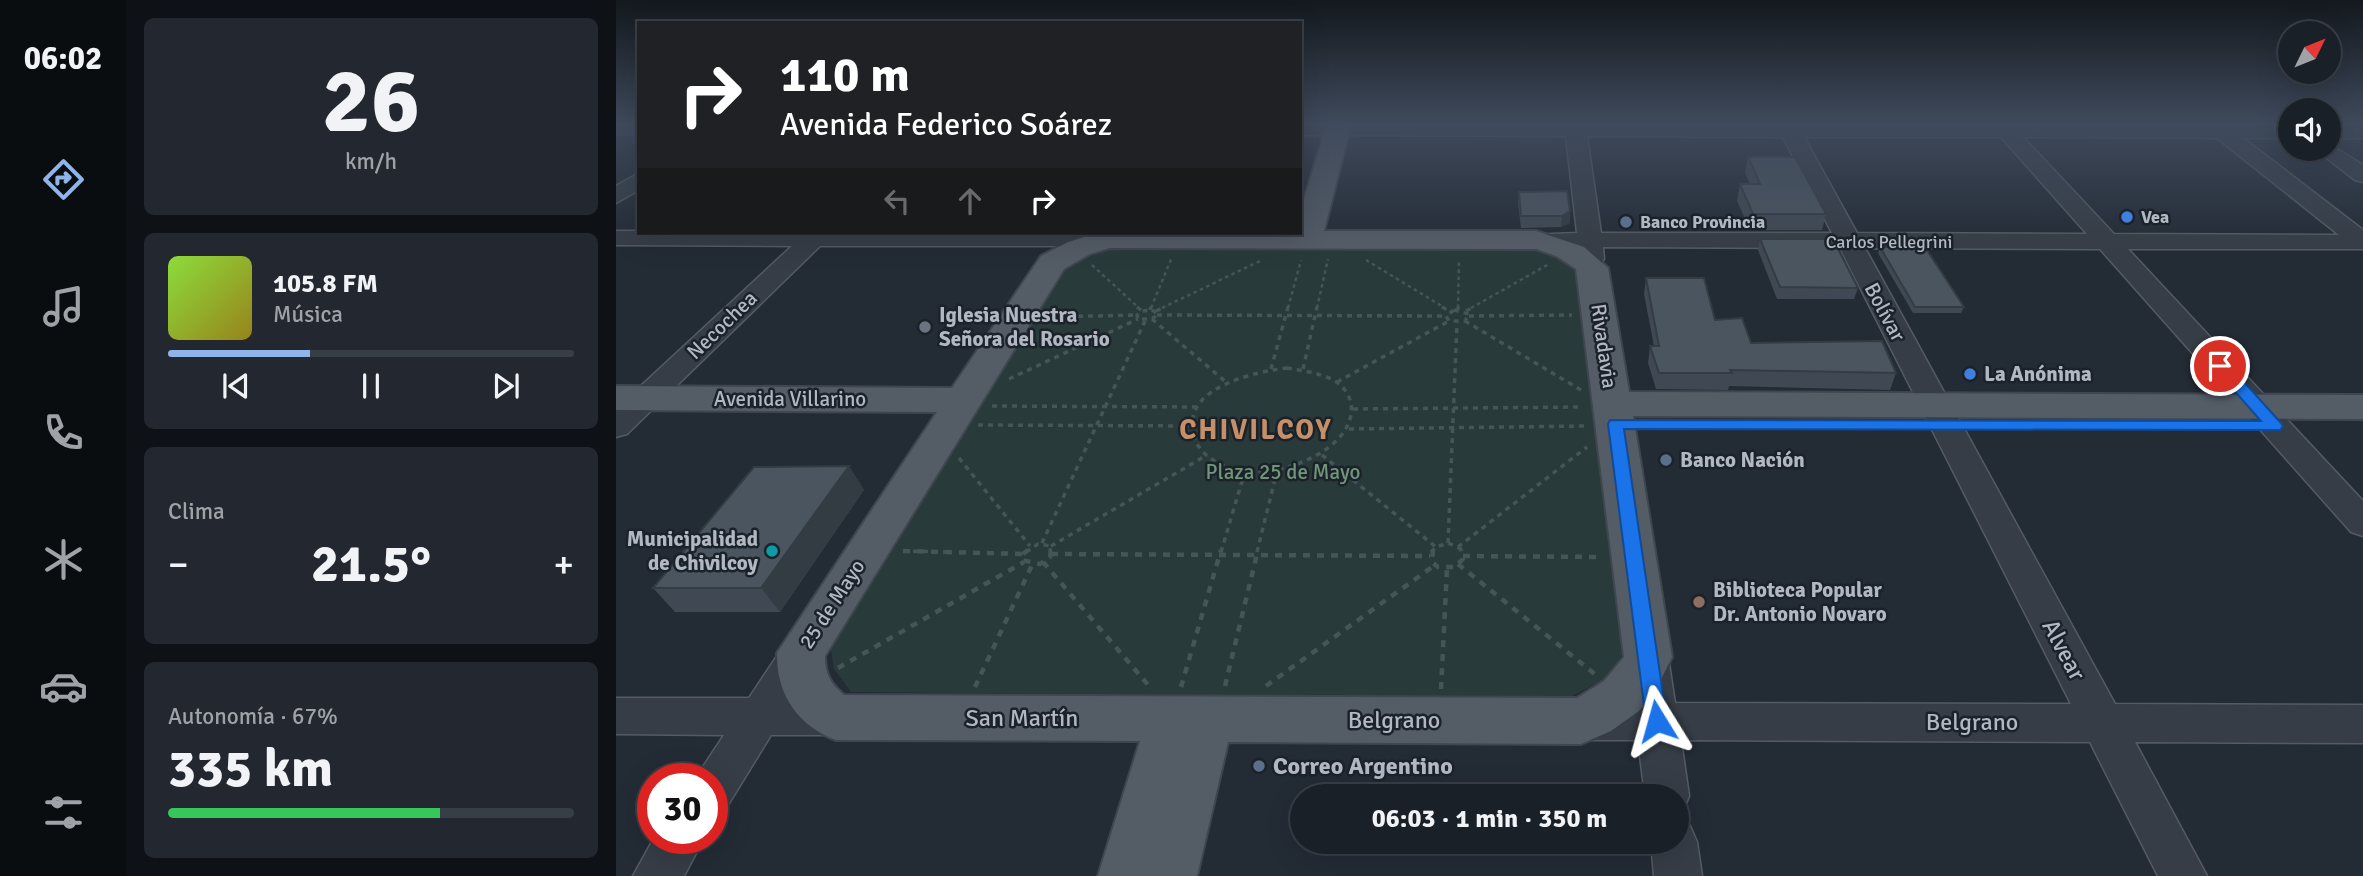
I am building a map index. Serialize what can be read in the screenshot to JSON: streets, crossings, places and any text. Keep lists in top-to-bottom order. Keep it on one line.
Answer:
{"streets":{"main road":["Rivadavia","Avenida Villarino","25 de Mayo","San Martín","Belgrano"],"street":["Carlos Pellegrini","Bolívar","Necochea","Alvear"]},"crossings":[["Carlos Pellegrini","Bolívar"],["Carlos Pellegrini","Rivadavia"],["Bolívar","Alvear"],["Necochea","Avenida Villarino"],["Rivadavia","Belgrano"],["Avenida Villarino","25 de Mayo"],["25 de Mayo","San Martín"],["Alvear","Belgrano"],["San Martín","Belgrano"]],"districts":["CHIVILCOY"],"parks":["Plaza 25 de Mayo"],"places":["Vea","Banco Provincia","Iglesia Nuestra Señora del Rosario","La Anónima","Banco Nación","Municipalidad de Chivilcoy","Biblioteca Popular Dr. Antonio Novaro","Correo Argentino"],"north":"top right","page":{"tabs":"06:02","tile":[["26","km/h"],"Clima",["Autonomía · 67%","335 km"]],"turn":["110 m","Avenida Federico Soárez"],"song":["105.8 FM","Música"],"heat":["−","21.5°","+"],"limit":"30","trip":"06:03 · 1 min · 350 m"}}
